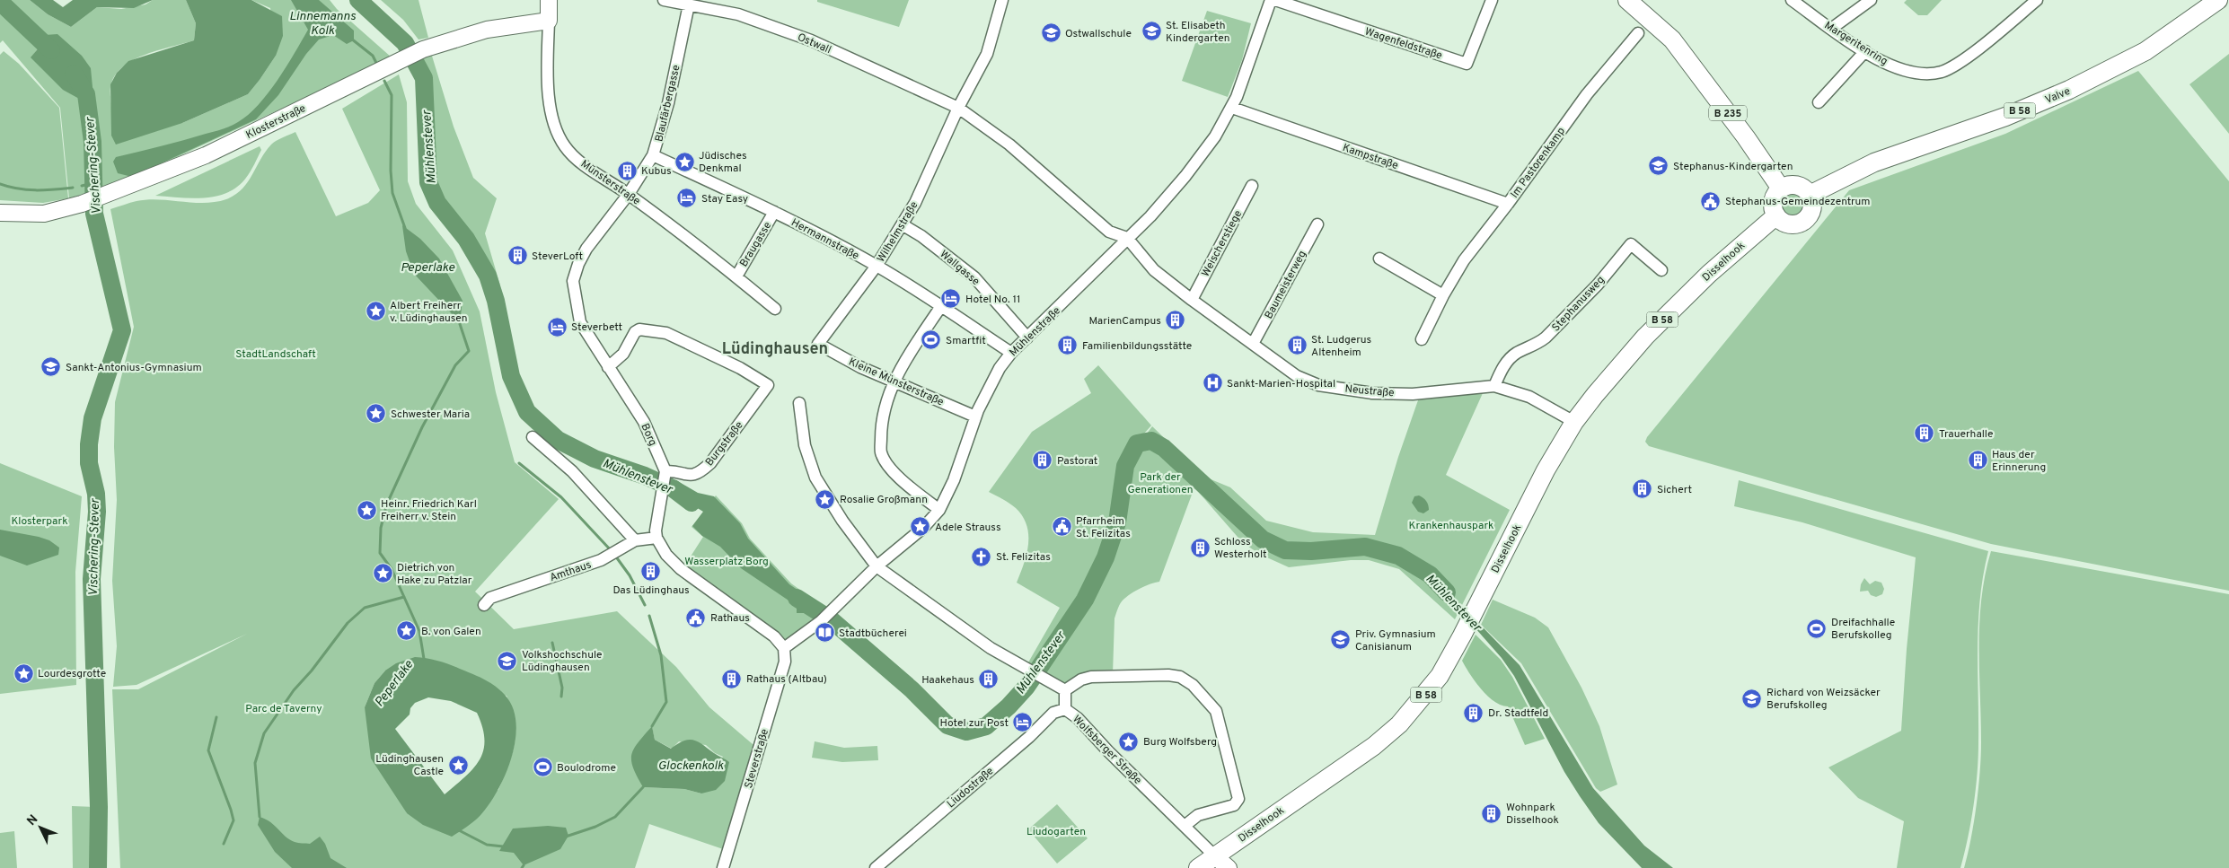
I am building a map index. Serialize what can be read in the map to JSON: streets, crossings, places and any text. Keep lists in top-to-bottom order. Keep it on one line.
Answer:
{"streets":{"main road":["Valve","B 58","B 235","Disselhook"],"street":["Ostwall","Wagenfeldstraße","Margeritenring","Blaufärbergasse","Klosterstraße","Kampstraße","Im Pastorenkamp","Münsterstraße","Wilhelmstraße","Hermannstraße","Weischerstiege","Braugasse","Wallgasse","Baumeisterweg","Stephanusweg","Mühlenstraße","Kleine Münsterstraße","Neustraße","Borg","Burgstraße","Amthaus","Wolfsberger Straße","Steverstraße","Liudostraße"]},"crossings":[["Ostwall","Blaufärbergasse"],["Ostwall","Wilhelmstraße"],["Ostwall","Mühlenstraße"],["Ostwall","Neustraße"],["Valve","B 235"],["Valve","Disselhook"],["Blaufärbergasse","Münsterstraße"],["Blaufärbergasse","Hermannstraße"],["Blaufärbergasse","Borg"],["B 58","Disselhook"],["B 58","Wolfsberger Straße"],["B 235","Disselhook"],["Klosterstraße","Münsterstraße"],["Kampstraße","Im Pastorenkamp"],["Kampstraße","Mühlenstraße"],["Münsterstraße","Braugasse"],["Münsterstraße","Borg"],["Wilhelmstraße","Hermannstraße"],["Wilhelmstraße","Wallgasse"],["Wilhelmstraße","Kleine Münsterstraße"],["Hermannstraße","Braugasse"],["Hermannstraße","Mühlenstraße"],["Weischerstiege","Neustraße"],["Disselhook","Neustraße"],["Disselhook","Wolfsberger Straße"],["Wallgasse","Mühlenstraße"],["Baumeisterweg","Neustraße"],["Stephanusweg","Neustraße"],["Mühlenstraße","Kleine Münsterstraße"],["Mühlenstraße","Neustraße"],["Mühlenstraße","Steverstraße"],["Borg","Burgstraße"],["Wolfsberger Straße","Liudostraße"]],"districts":["Lüdinghausen"],"water":["Linnemanns Kolk","Mühlenstever","Vischering-Stever","Peperlake","Glockenkolk"],"parks":["StadtLandschaft","Park der Generationen","Klosterpark","Krankenhauspark","Wasserplatz Borg","Parc de Taverny","Liudogarten"],"places":{"school or university":["St. Elisabeth Kindergarten","Ostwallschule","Stephanus-Kindergarten","Sankt-Antonius-Gymnasium","Priv. Gymnasium Canisianum","Volkshochschule Lüdinghausen","Richard von Weizsäcker Berufskolleg"],"place":["Jüdisches Denkmal","Albert Freiherr v. Lüdinghausen","Schwester Maria","Rosalie Großmann","Heinr. Friedrich Karl Freiherr v. Stein","Adele Strauss","Dietrich von Hake zu Patzlar","B. von Galen","Lourdesgrotte","Burg Wolfsberg","Lüdinghausen Castle"],"building":["Kubus","SteverLoft","MarienCampus","Familienbildungsstätte","St. Ludgerus Altenheim","Trauerhalle","Pastorat","Haus der Erinnerung","Sichert","Schloss Westerholt","Das Lüdinghaus","Rathaus (Altbau)","Haakehaus","Dr. Stadtfeld","Wohnpark Disselhook"],"hotel":["Stay Easy","Hotel No. 11","Steverbett","Hotel zur Post"],"public building":["Stephanus-Gemeindezentrum","Pfarrheim St. Felizitas","Rathaus"],"sports":["Smartfit","Dreifachhalle Berufskolleg","Boulodrome"],"hospital":["Sankt-Marien-Hospital"],"church":["St. Felizitas"],"library":["Stadtbücherei"]},"north":"top left"}
